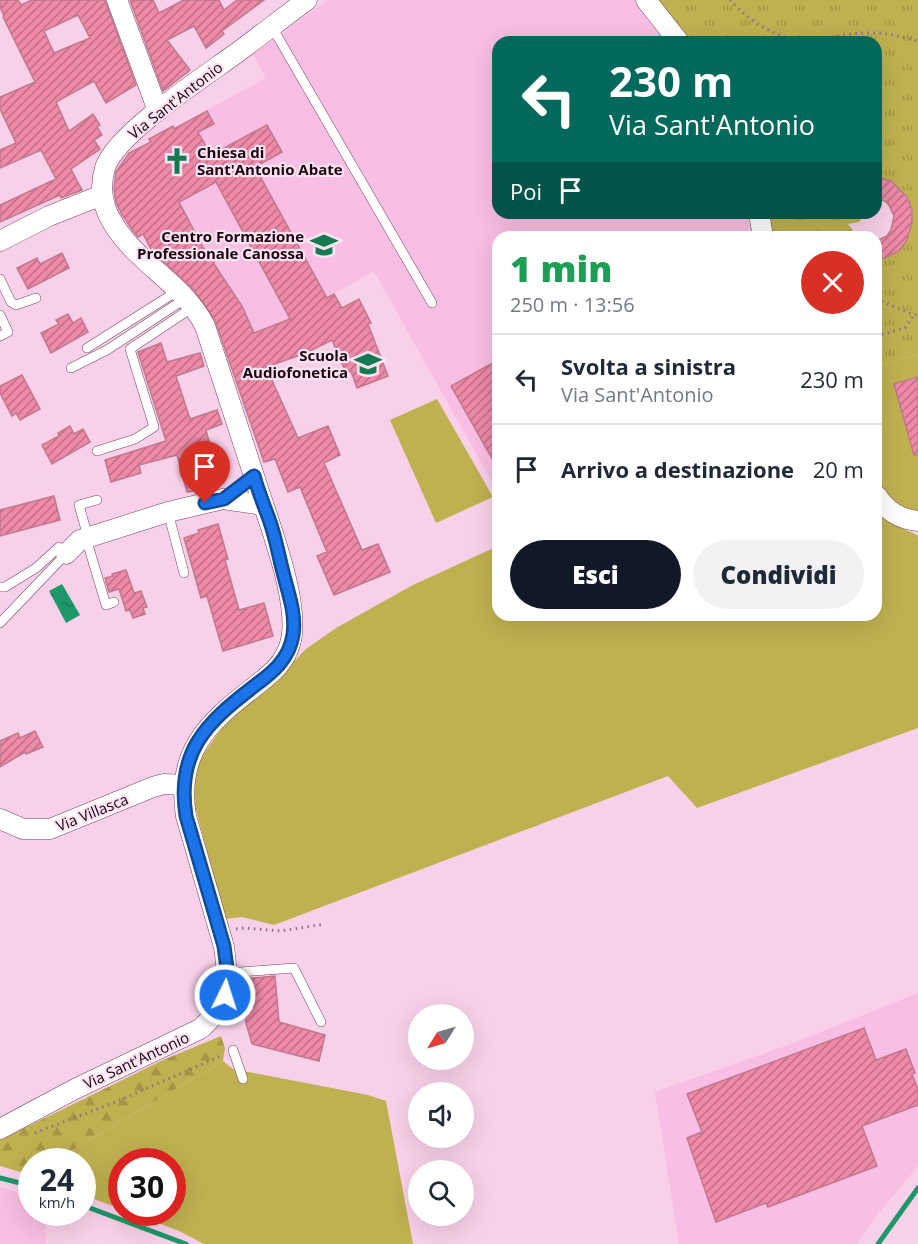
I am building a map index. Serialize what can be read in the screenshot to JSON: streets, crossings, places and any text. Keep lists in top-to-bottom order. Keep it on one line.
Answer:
{"streets":{"street":["Via Sant'Antonio","Via Villasca"]},"crossings":[["Via Sant'Antonio","Via Villasca"]],"places":{"church":["Chiesa di Sant'Antonio Abate"],"school or university":["Centro Formazione Professionale Canossa","Scuola Audiofonetica"]},"north":"bottom left","page":{"turn":["230 m","Via Sant'Antonio"],"then":"Poi","heading":["1 min","250 m · 13:56"],"list":[{"name":"Svolta a sinistra","note":"Via Sant'Antonio","value":"230 m"},{"name":"Arrivo a destinazione","value":"20 m"}],"buttons":["Esci","Condividi"],"speed":"24 km/h","limit":"30"}}
